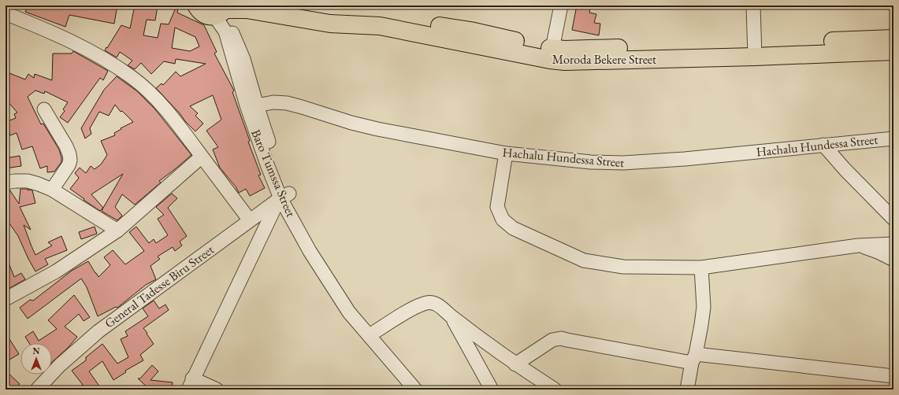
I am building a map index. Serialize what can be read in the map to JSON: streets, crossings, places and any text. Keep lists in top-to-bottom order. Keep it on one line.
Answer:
{"streets":{"highway":["Moroda Bekere Street"],"street":["Hachalu Hundessa Street","Baro Tumssa Street","General Tadesse Biru Street"]},"crossings":[["Moroda Bekere Street","Baro Tumssa Street"],["Hachalu Hundessa Street","Baro Tumssa Street"],["Baro Tumssa Street","General Tadesse Biru Street"]],"north":"top"}
